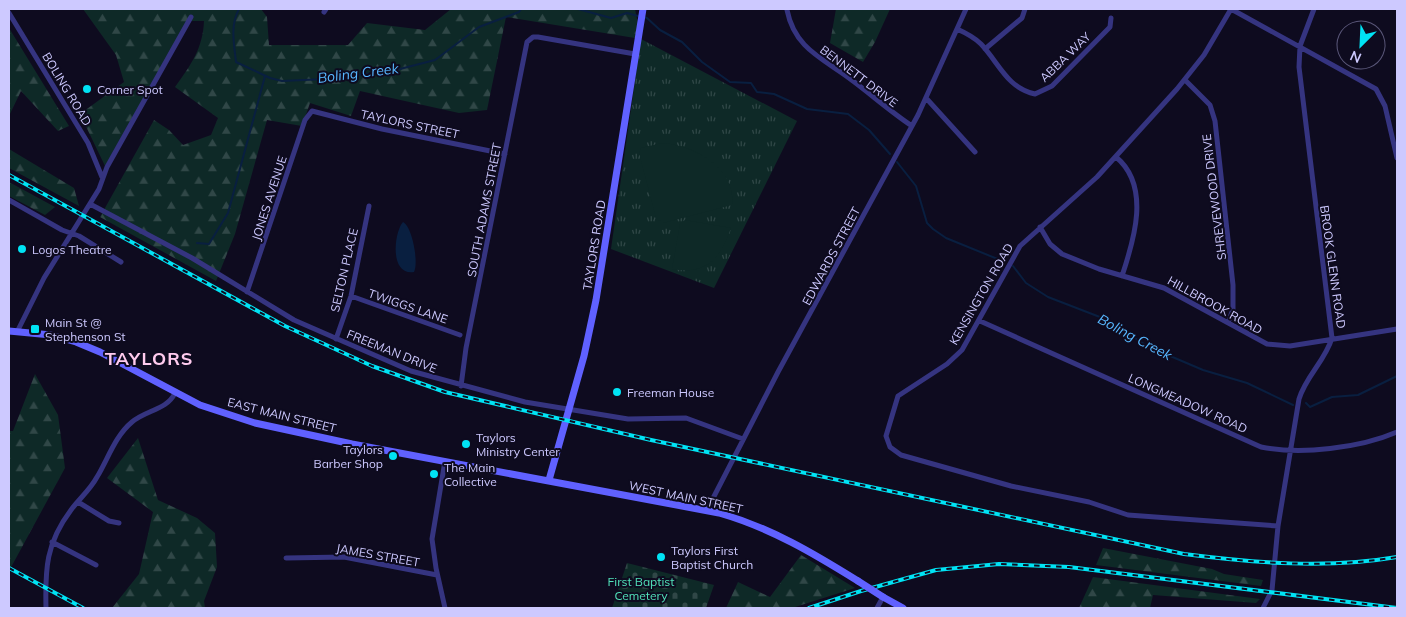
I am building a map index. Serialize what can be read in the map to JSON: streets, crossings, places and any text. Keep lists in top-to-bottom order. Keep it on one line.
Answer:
{"streets":{"street":["ABBA WAY","BENNETT DRIVE","BOLING ROAD","TAYLORS STREET","SHREVEWOOD DRIVE","JONES AVENUE","SOUTH ADAMS STREET","TAYLORS ROAD","EDWARDS STREET","BROOK GLENN ROAD","SELTON PLACE","KENSINGTON ROAD","HILLBROOK ROAD","TWIGGS LANE","FREEMAN DRIVE","LONGMEADOW ROAD","EAST MAIN STREET","WEST MAIN STREET","JAMES STREET"]},"crossings":[["ABBA WAY","EDWARDS STREET"],["BENNETT DRIVE","EDWARDS STREET"],["TAYLORS STREET","JONES AVENUE"],["TAYLORS STREET","SOUTH ADAMS STREET"],["SHREVEWOOD DRIVE","KENSINGTON ROAD"],["SHREVEWOOD DRIVE","HILLBROOK ROAD"],["JONES AVENUE","FREEMAN DRIVE"],["SOUTH ADAMS STREET","TAYLORS ROAD"],["SOUTH ADAMS STREET","FREEMAN DRIVE"],["TAYLORS ROAD","FREEMAN DRIVE"],["TAYLORS ROAD","WEST MAIN STREET"],["EDWARDS STREET","FREEMAN DRIVE"],["EDWARDS STREET","WEST MAIN STREET"],["BROOK GLENN ROAD","KENSINGTON ROAD"],["BROOK GLENN ROAD","HILLBROOK ROAD"],["BROOK GLENN ROAD","LONGMEADOW ROAD"],["SELTON PLACE","TWIGGS LANE"],["SELTON PLACE","FREEMAN DRIVE"],["KENSINGTON ROAD","HILLBROOK ROAD"],["KENSINGTON ROAD","LONGMEADOW ROAD"],["EAST MAIN STREET","WEST MAIN STREET"]],"districts":["TAYLORS"],"water":["Boling Creek"],"parks":["First Baptist Cemetery"],"places":{"other":["Corner Spot","Logos Theatre","Freeman House","Taylors Ministry Center","Taylors Barber Shop","The Main Collective","Taylors First Baptist Church"],"transit":["Main St @ Stephenson St"]},"north":"bottom left"}
